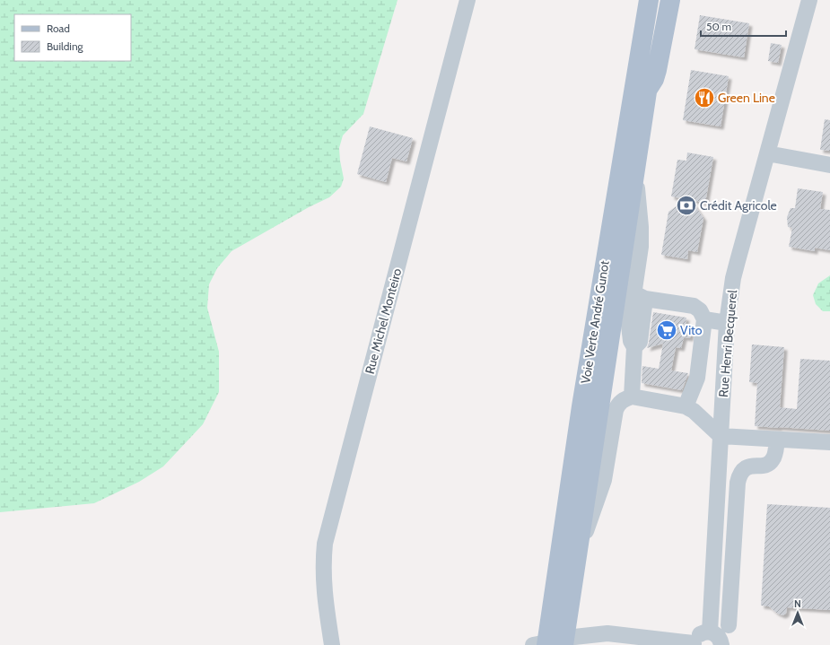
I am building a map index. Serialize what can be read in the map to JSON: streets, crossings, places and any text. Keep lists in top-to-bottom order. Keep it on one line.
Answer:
{"streets":{"main road":["Voie Verte André Gunot"],"street":["Rue Michel Monteiro","Rue Henri Becquerel"]},"places":{"restaurant":["Green Line"],"bank":["Crédit Agricole"],"supermarket":["Vito"]},"legend":["Road","Building"],"scale_bar":"50 m","north":"top"}
